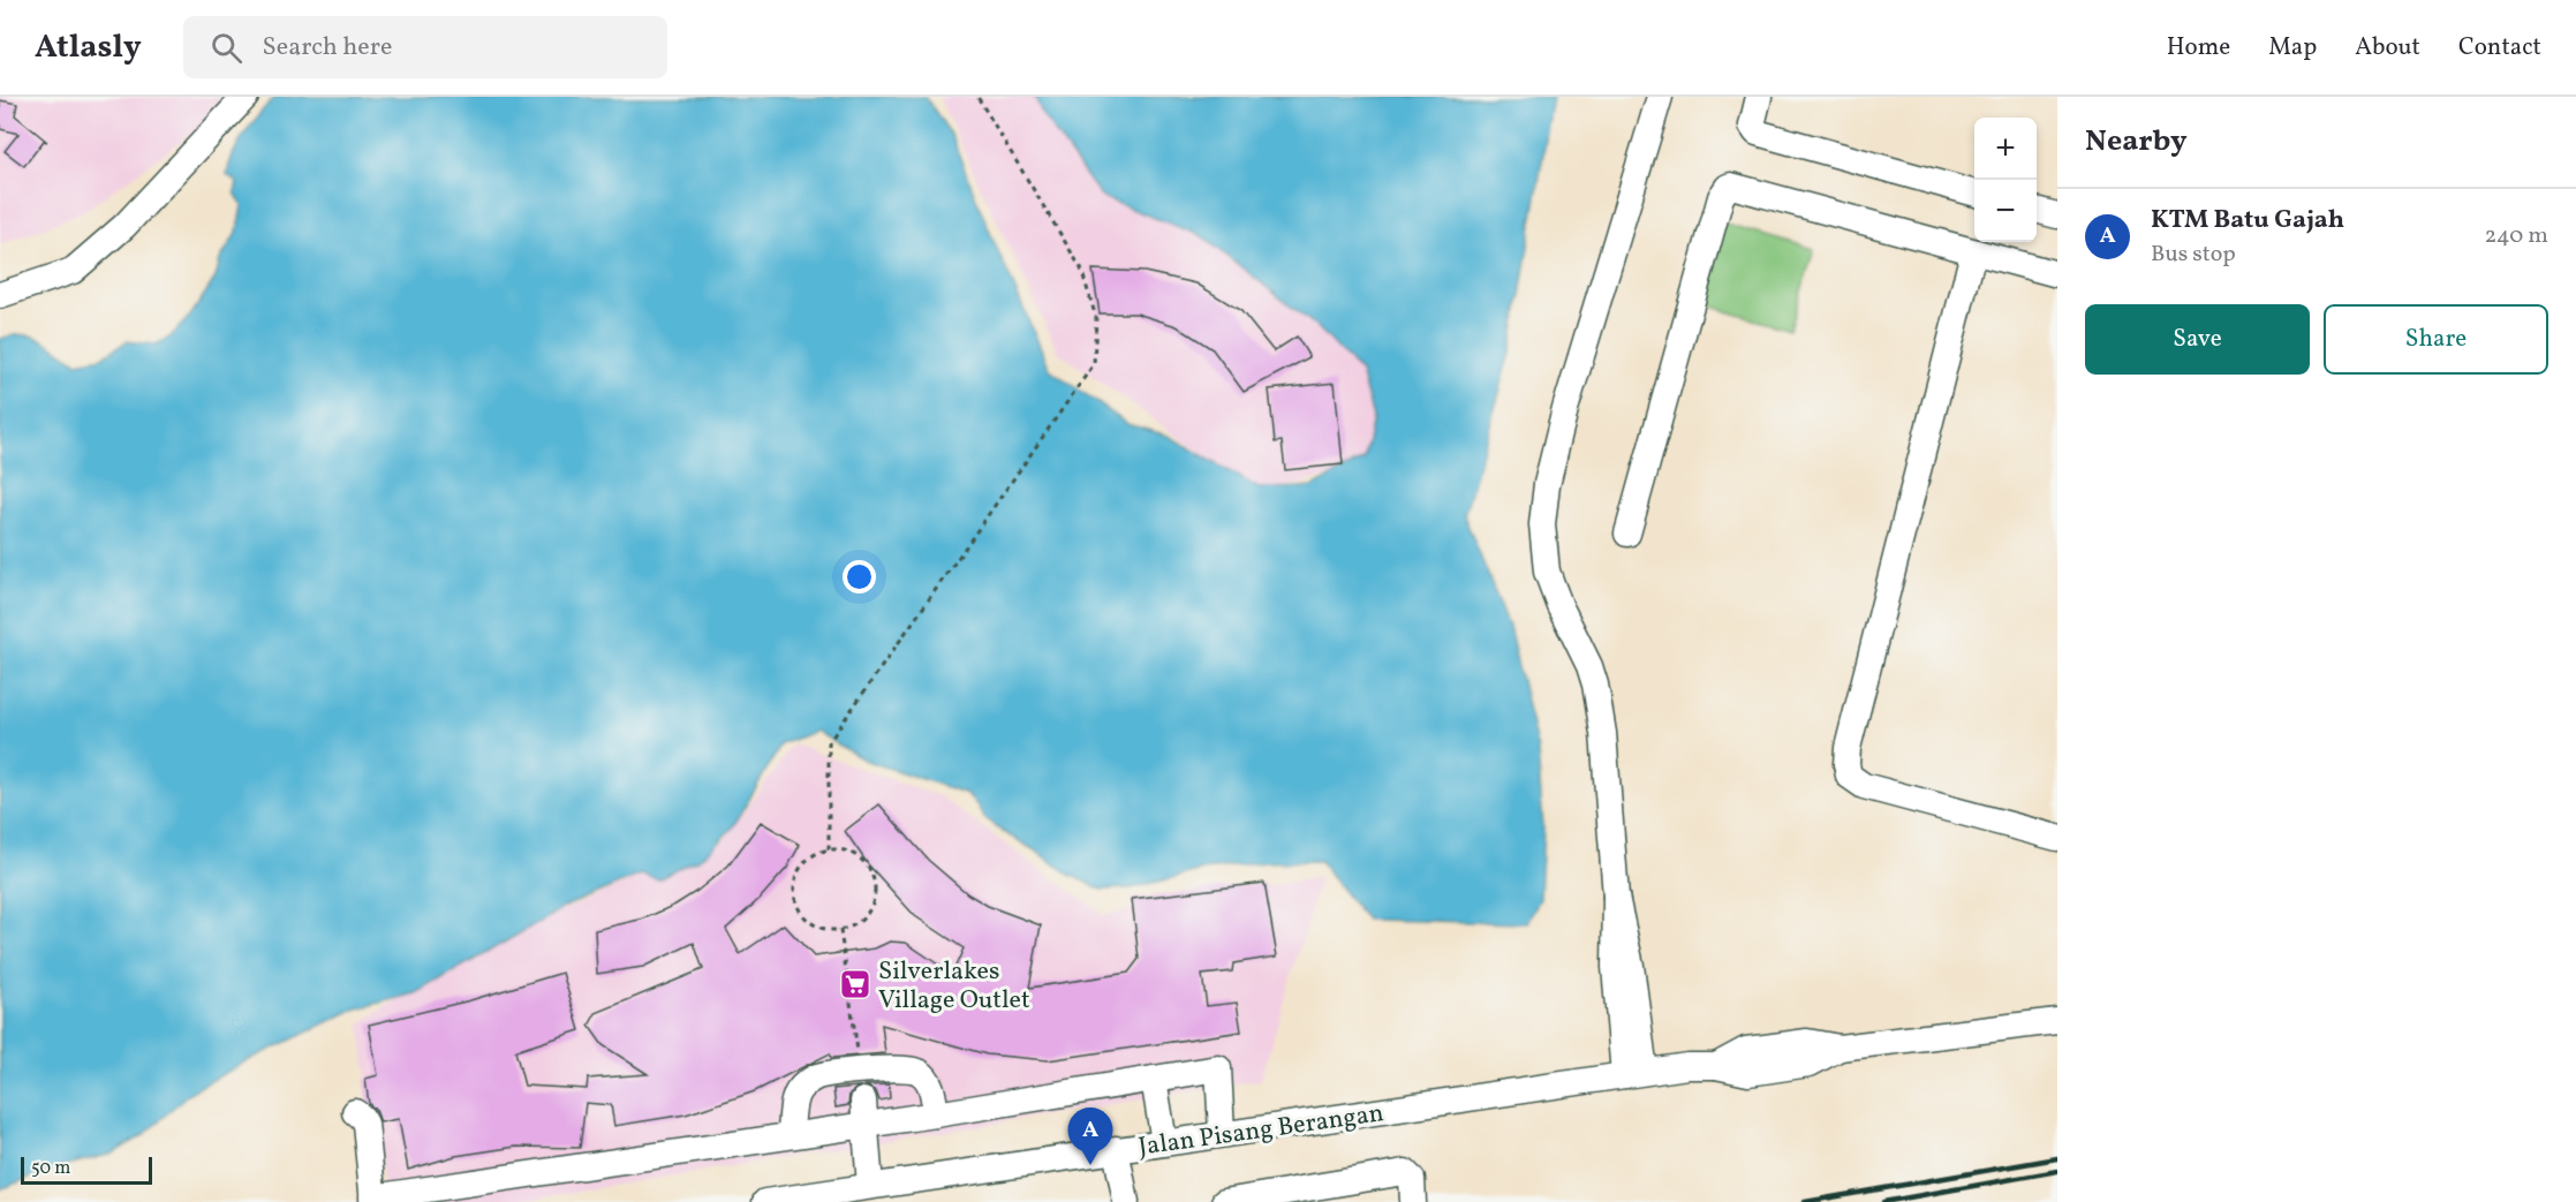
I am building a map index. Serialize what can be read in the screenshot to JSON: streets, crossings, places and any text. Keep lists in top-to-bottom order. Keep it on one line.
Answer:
{"streets":{"street":["Jalan Pisang Berangan"]},"places":{"supermarket":["Silverlakes Village Outlet"]},"scale_bar":"50 m","page":{"header":"Atlasly","search":"Search here","nav":["Home","Map","About","Contact"],"heading":"Nearby","map_buttons":["+","−"],"list":[{"mark":"A","name":"KTM Batu Gajah","note":"Bus stop","value":"240 m"}],"buttons":["Save","Share"],"pins":"A","scale":"50 m"}}
